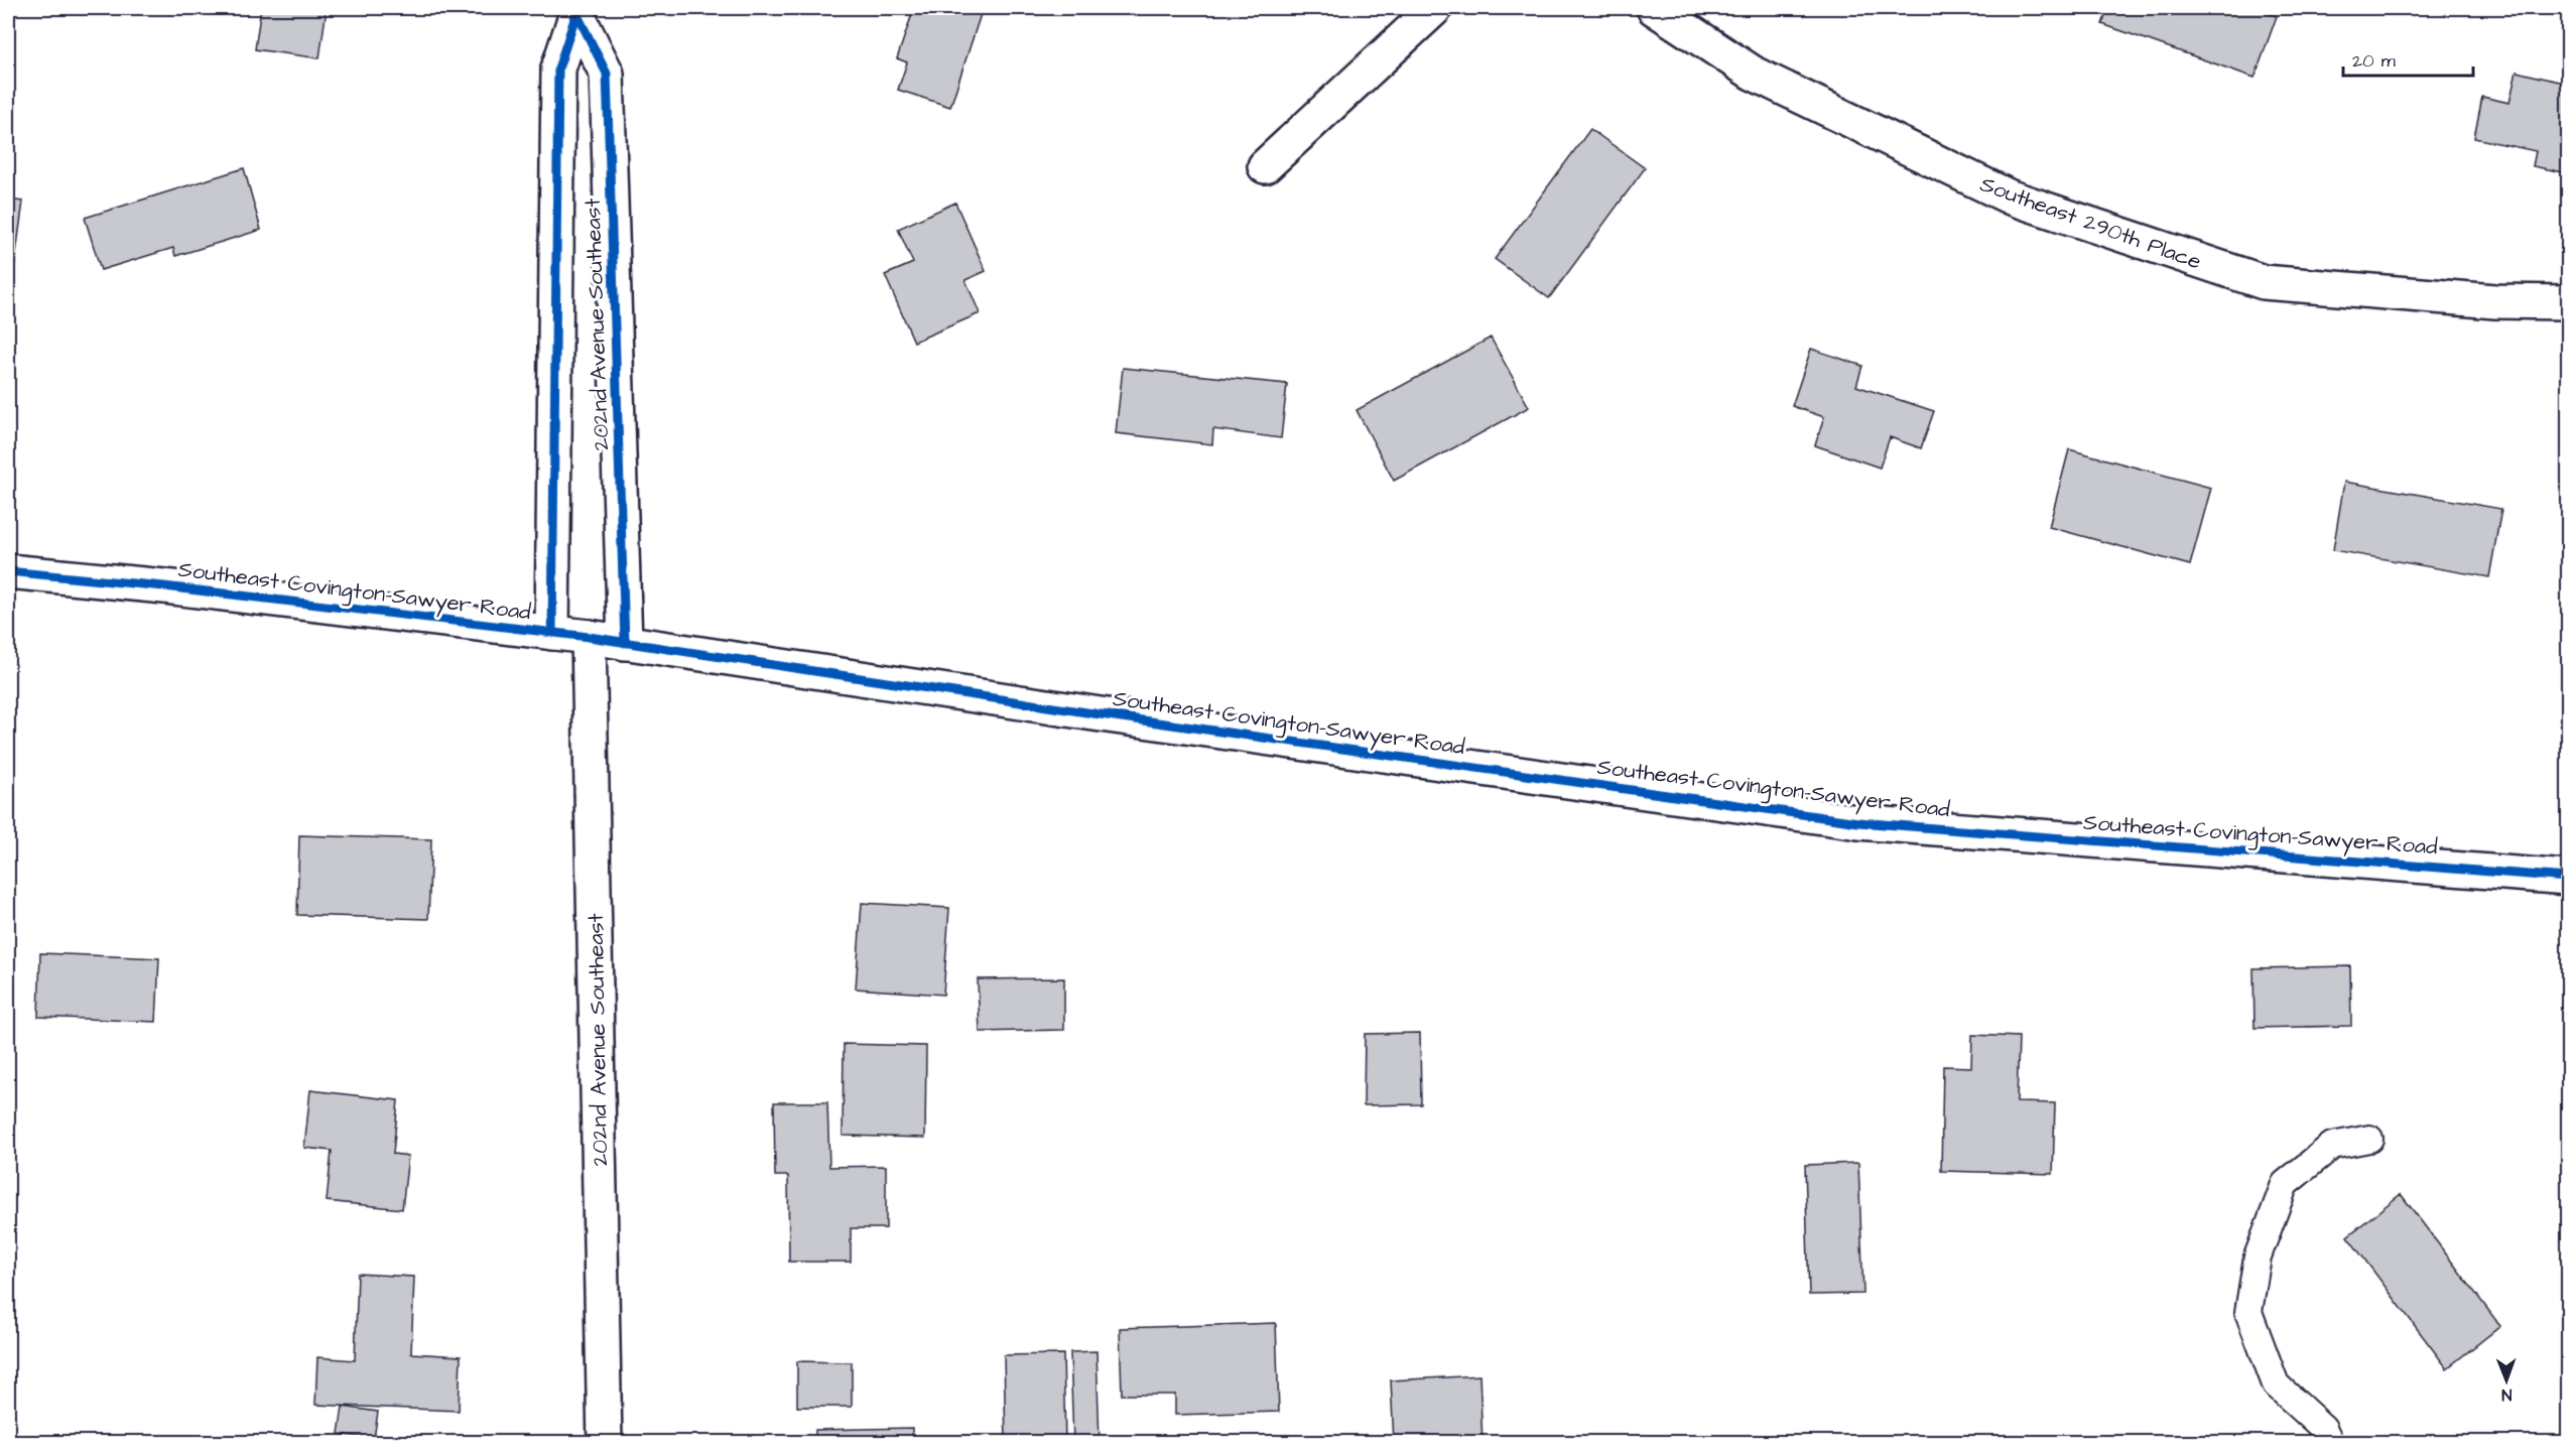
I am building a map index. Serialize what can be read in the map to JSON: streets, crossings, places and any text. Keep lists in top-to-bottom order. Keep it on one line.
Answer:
{"streets":{"street":["Southeast 290th Place","202nd Avenue Southeast","Southeast Covington-Sawyer Road"]},"crossings":[["202nd Avenue Southeast","Southeast Covington-Sawyer Road"]],"scale_bar":"20 m","north":"bottom"}
